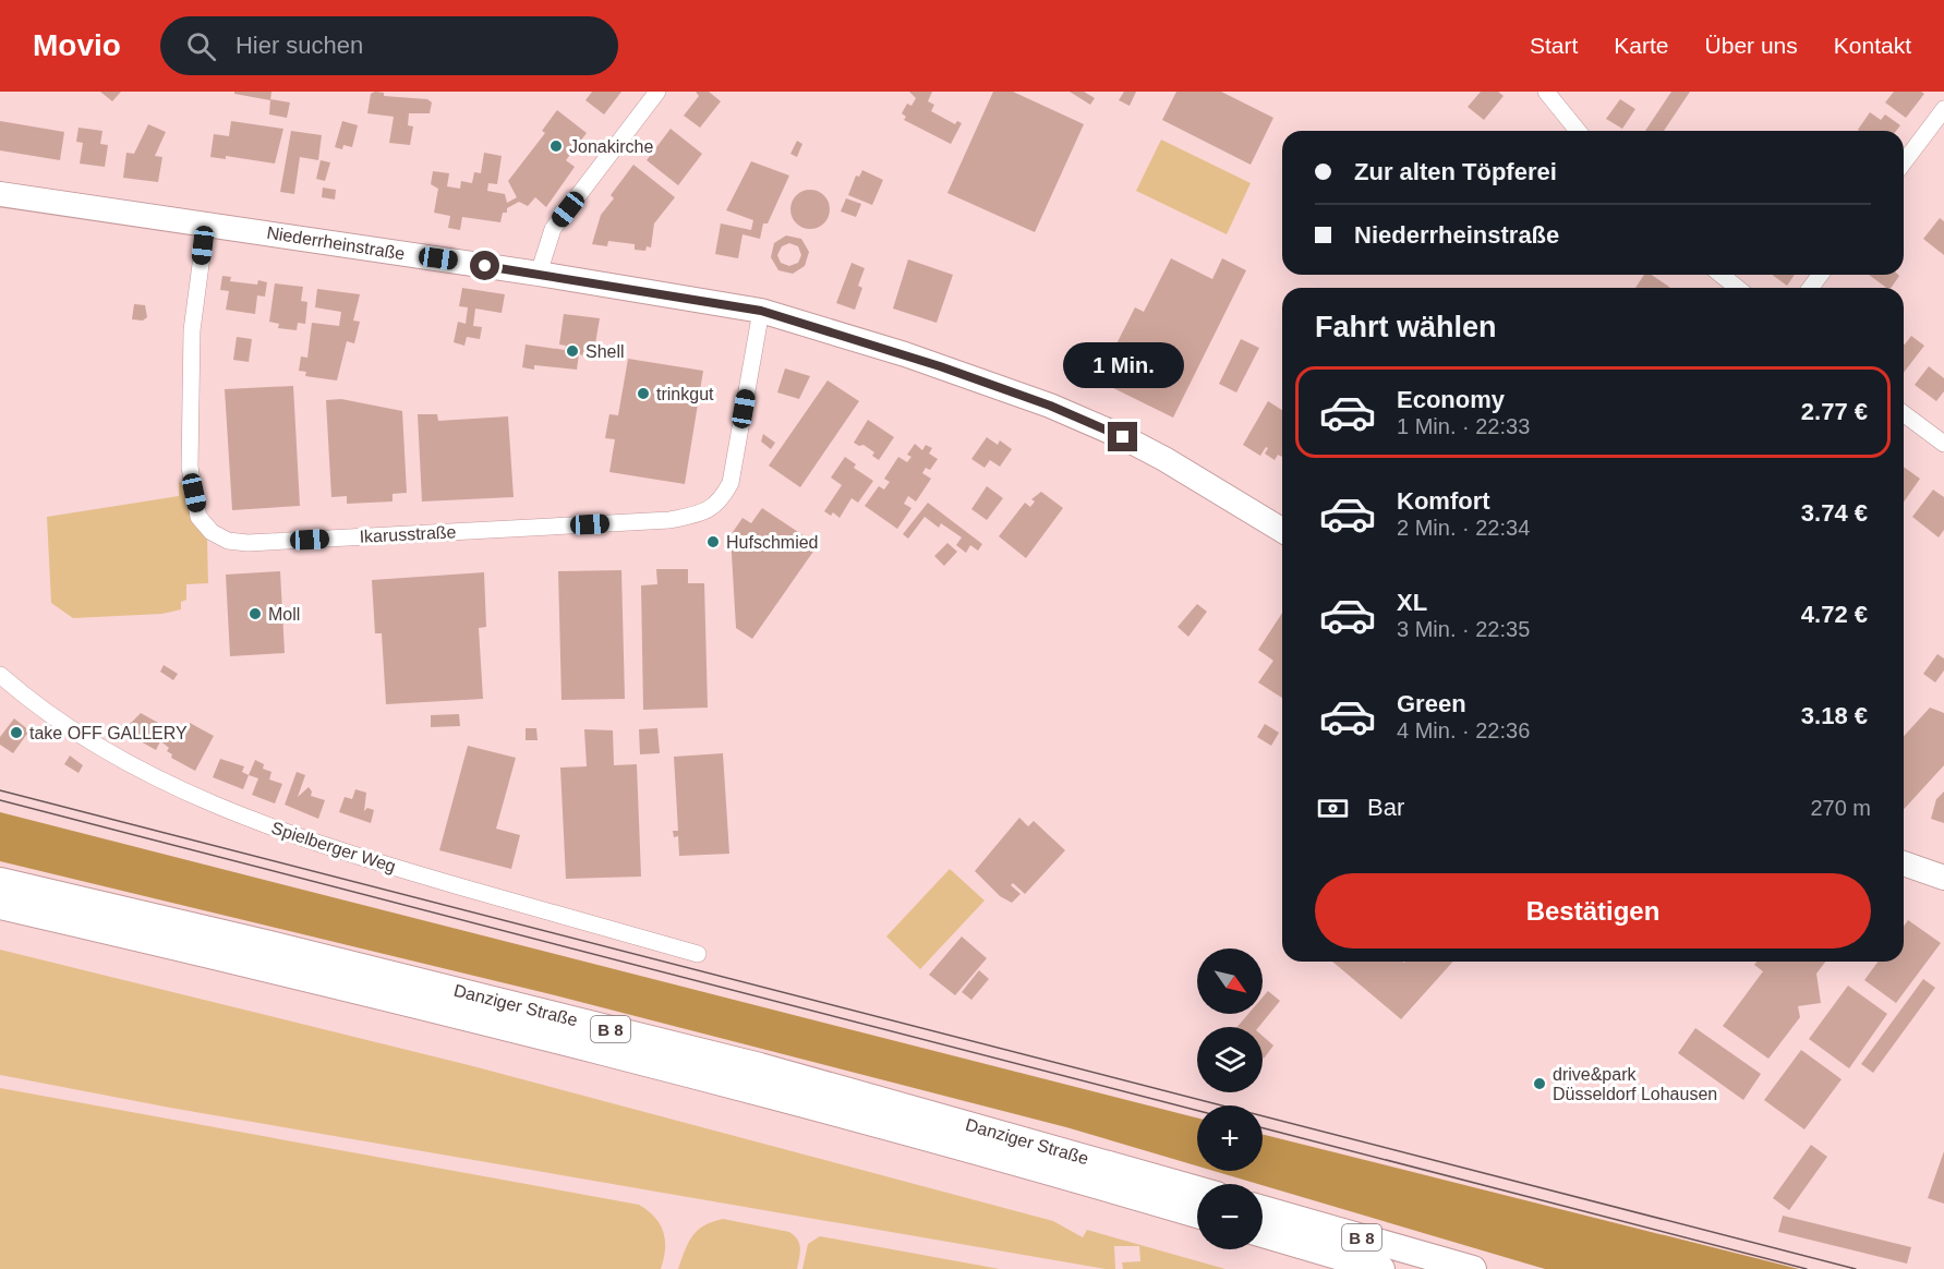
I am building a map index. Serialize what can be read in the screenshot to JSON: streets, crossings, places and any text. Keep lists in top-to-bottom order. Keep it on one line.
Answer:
{"streets":{"main road":["Danziger Straße","B 8"],"street":["Niederrheinstraße","Ikarusstraße","Spielberger Weg"]},"crossings":[["Niederrheinstraße","Ikarusstraße"]],"places":["Jonakirche","Shell","trinkgut","Hufschmied","Moll","take OFF GALLERY","drive&park Düsseldorf Lohausen"],"north":"bottom right","page":{"header":"Movio","search":"Hier suchen","nav":["Start","Karte","Über uns","Kontakt"],"banner":["Zur alten Töpferei","Niederrheinstraße"],"heading":"Fahrt wählen","bubble":"1 Min.","list":[{"name":"Economy","note":"1 Min. · 22:33","value":"2.77 €"},{"name":"Komfort","note":"2 Min. · 22:34","value":"3.74 €"},{"name":"XL","note":"3 Min. · 22:35","value":"4.72 €"},{"name":"Green","note":"4 Min. · 22:36","value":"3.18 €"}],"pay":["Bar","270 m"],"buttons":"Bestätigen","map_buttons":["+","−"]}}
